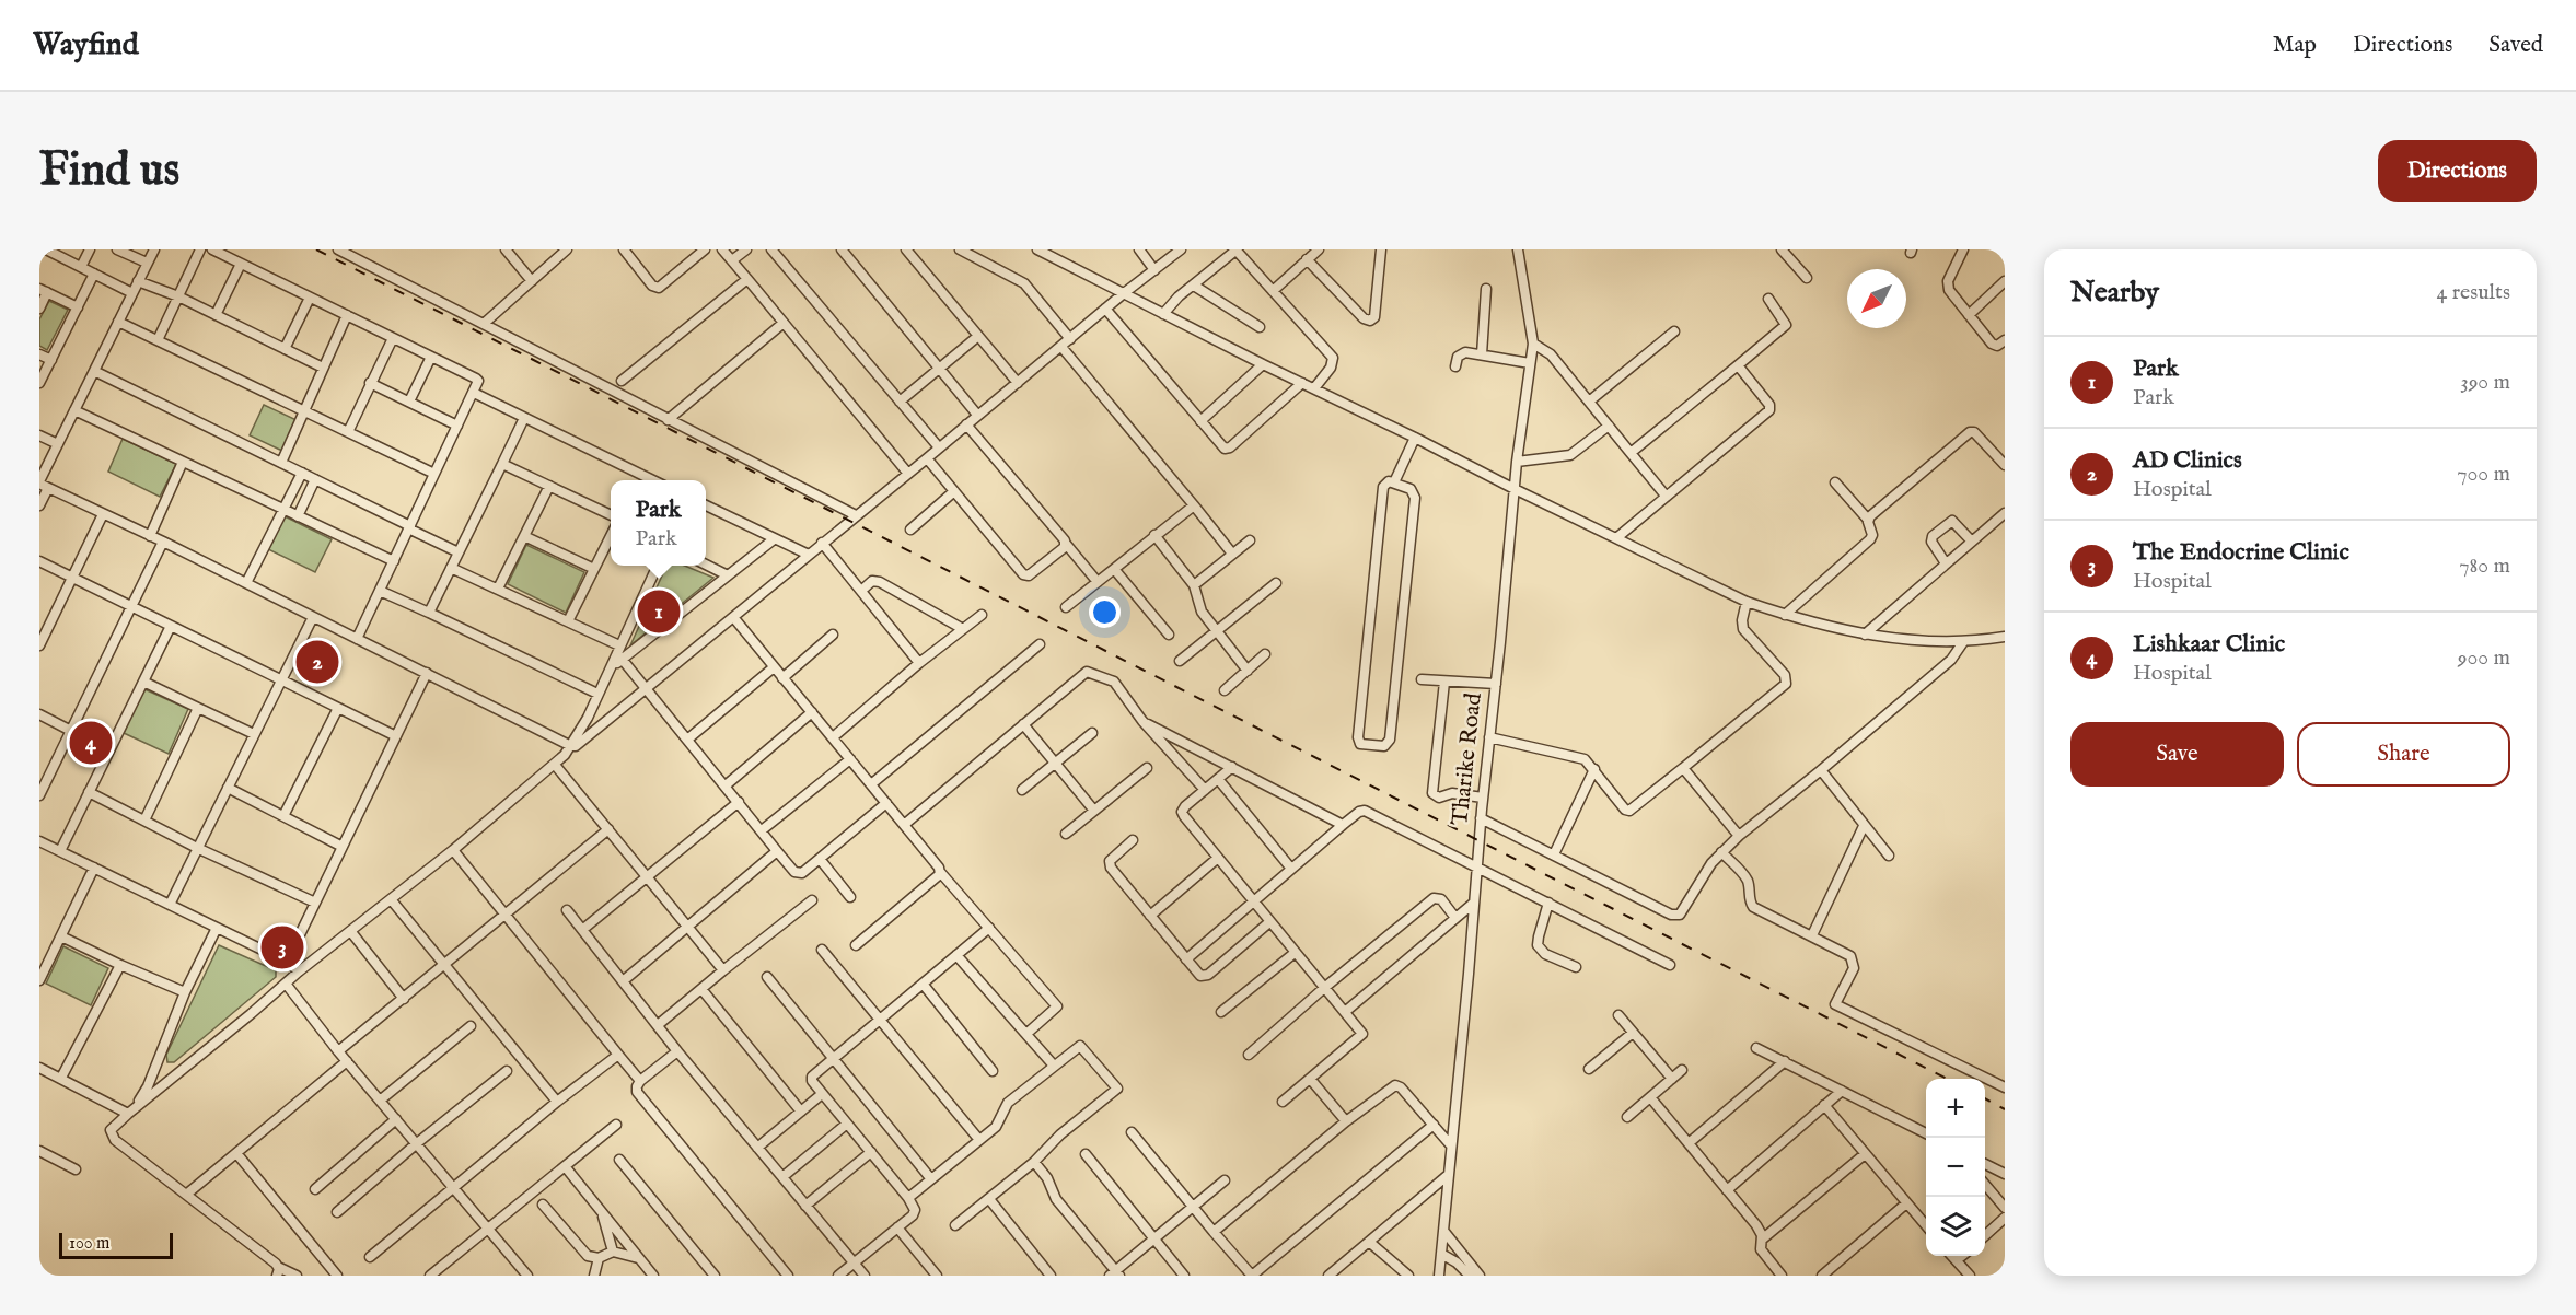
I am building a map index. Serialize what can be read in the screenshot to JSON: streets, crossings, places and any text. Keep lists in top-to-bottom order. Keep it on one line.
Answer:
{"streets":{"street":["Tharike Road"]},"scale_bar":"100 m","north":"bottom left","page":{"header":"Wayfind","nav":["Map","Directions","Saved"],"buttons":["Directions",["Save","Share"]],"title":"Find us","heading":["Nearby","4 results"],"list":[{"mark":"1","name":"Park","note":"Park","value":"390 m"},{"mark":"2","name":"AD Clinics","note":"Hospital","value":"700 m"},{"mark":"3","name":"The Endocrine Clinic","note":"Hospital","value":"780 m"},{"mark":"4","name":"Lishkaar Clinic","note":"Hospital","value":"900 m"}],"popup":["Park","Park"],"pins":["1","2","4","3"],"map_buttons":["+","−"],"scale":"100 m"}}
